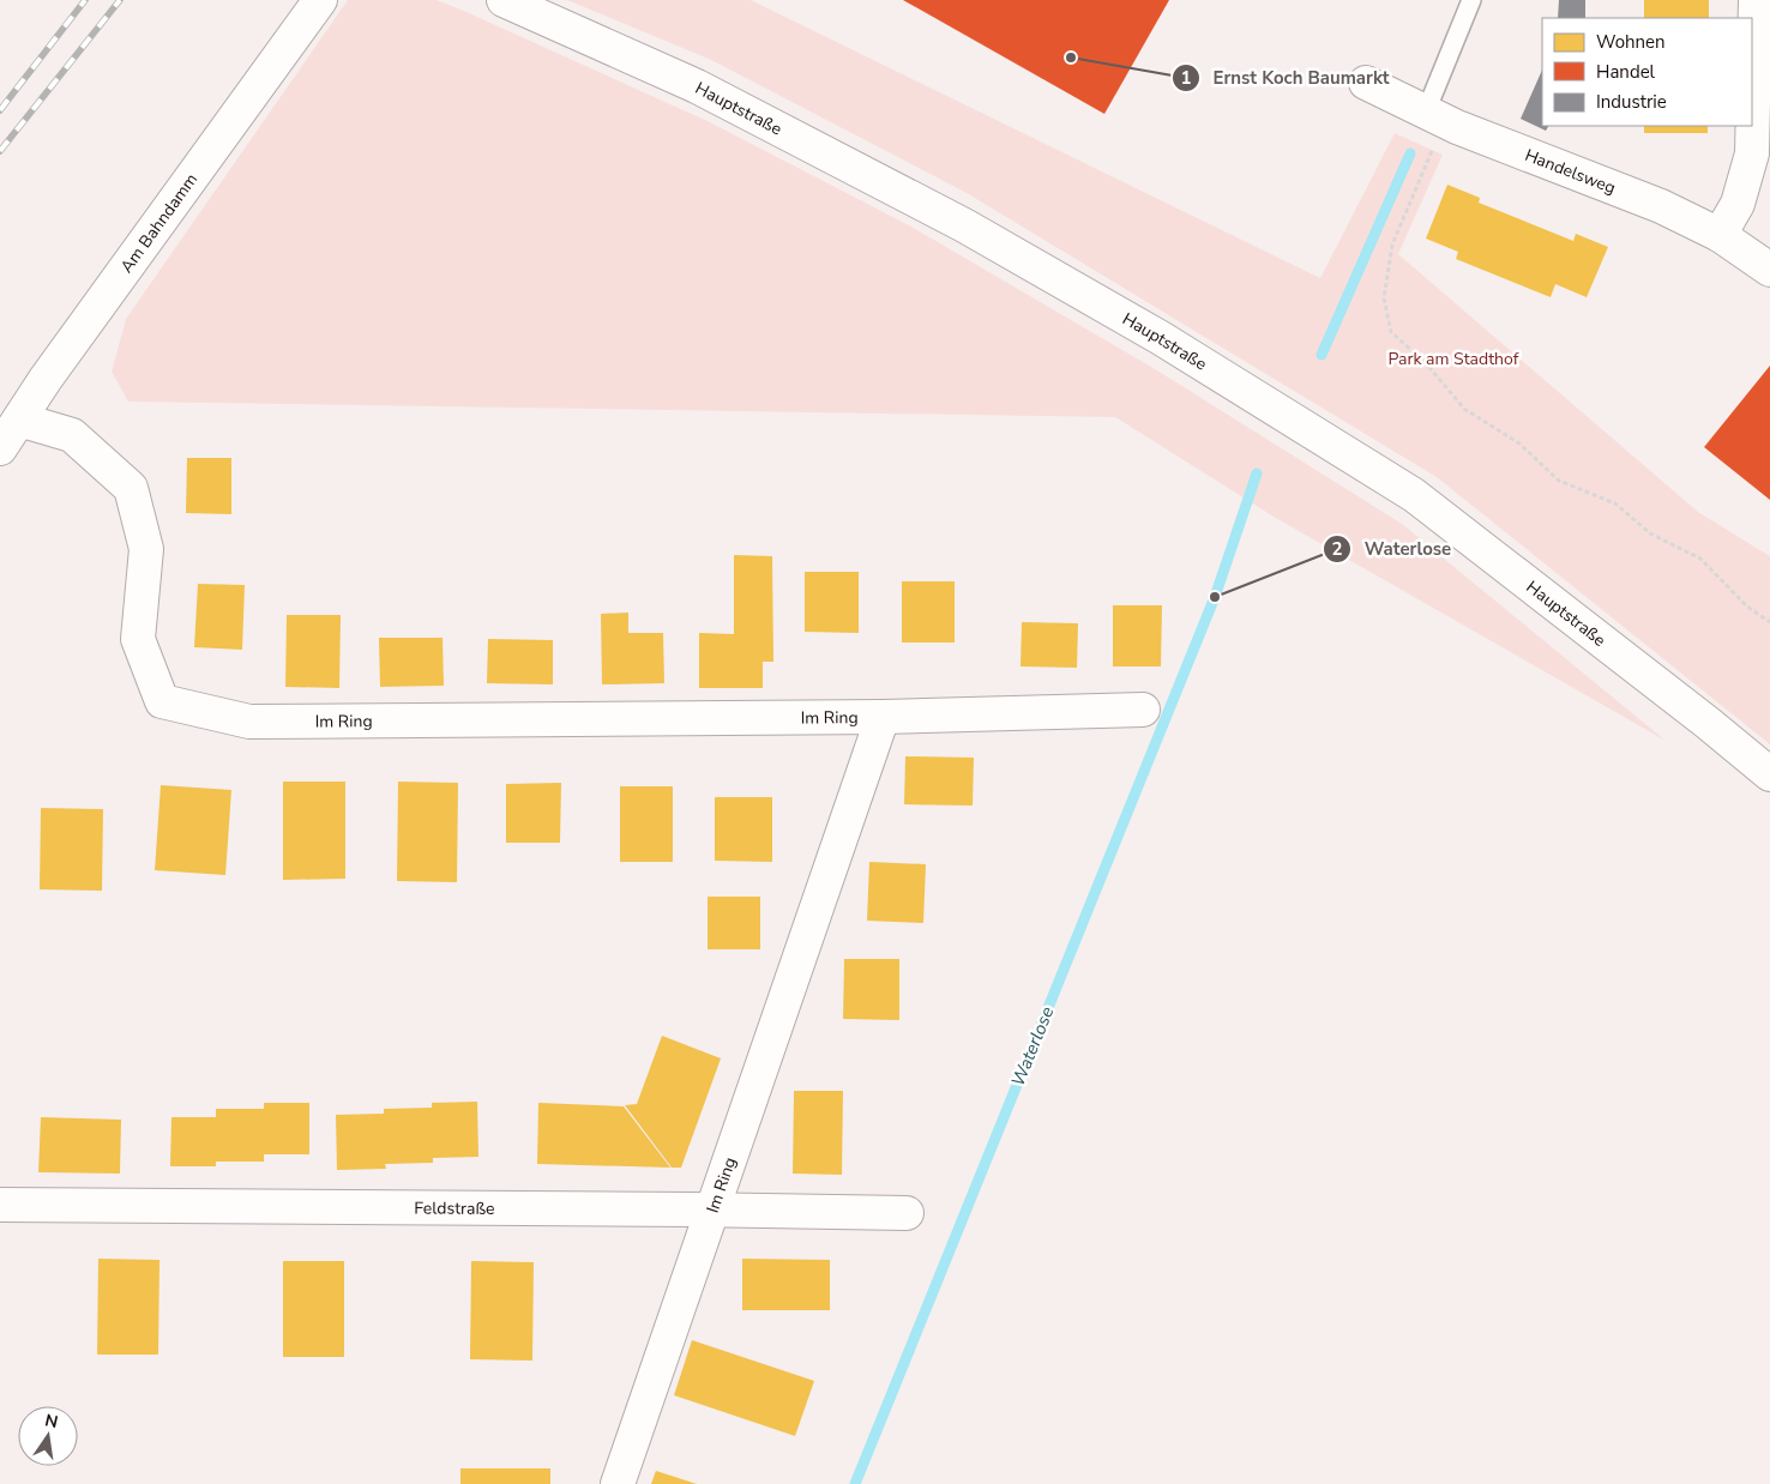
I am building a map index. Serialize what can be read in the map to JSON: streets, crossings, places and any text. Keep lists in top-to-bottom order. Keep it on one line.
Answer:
{"streets":{"street":["Hauptstraße","Handelsweg","Am Bahndamm","Im Ring","Feldstraße"]},"crossings":[["Am Bahndamm","Im Ring"],["Im Ring","Feldstraße"]],"water":["Waterlose"],"parks":["Park am Stadthof"],"places":["Ernst Koch Baumarkt","Waterlose"],"legend":["Wohnen","Handel","Industrie"],"north":"top"}
